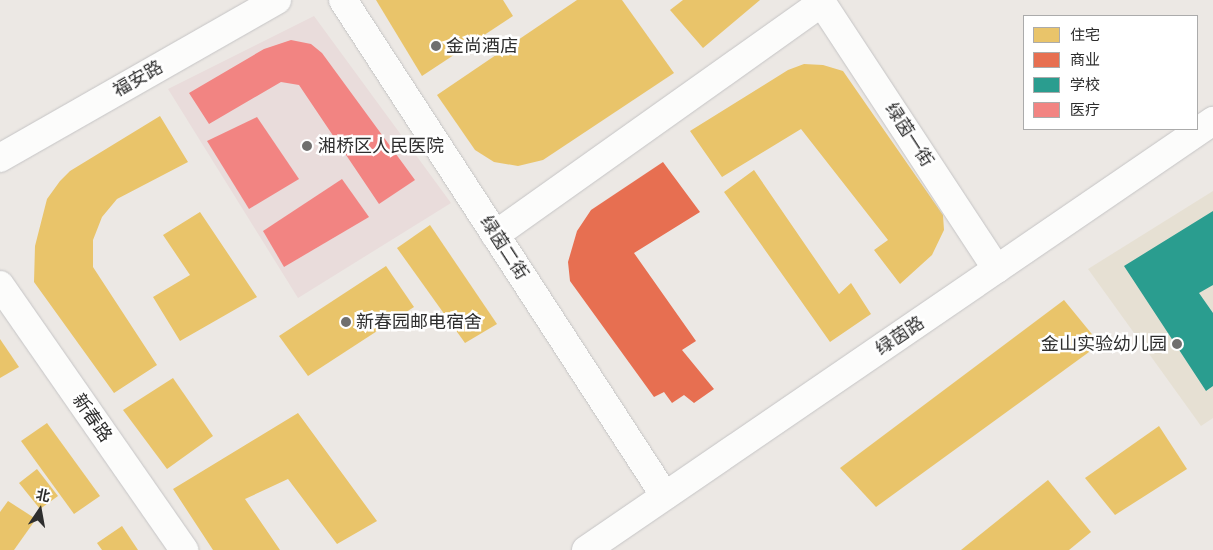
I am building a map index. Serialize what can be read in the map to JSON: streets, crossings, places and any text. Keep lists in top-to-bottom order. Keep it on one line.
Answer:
{"streets":{"street":["福安路","绿茵一街","绿茵二街","绿茵路","新春路"]},"crossings":[["绿茵一街","绿茵路"],["绿茵二街","绿茵路"]],"places":["金尚酒店","湘桥区人民医院","新春园邮电宿舍","金山实验幼儿园"],"legend":["住宅","商业","学校","医疗"],"north":"top"}
